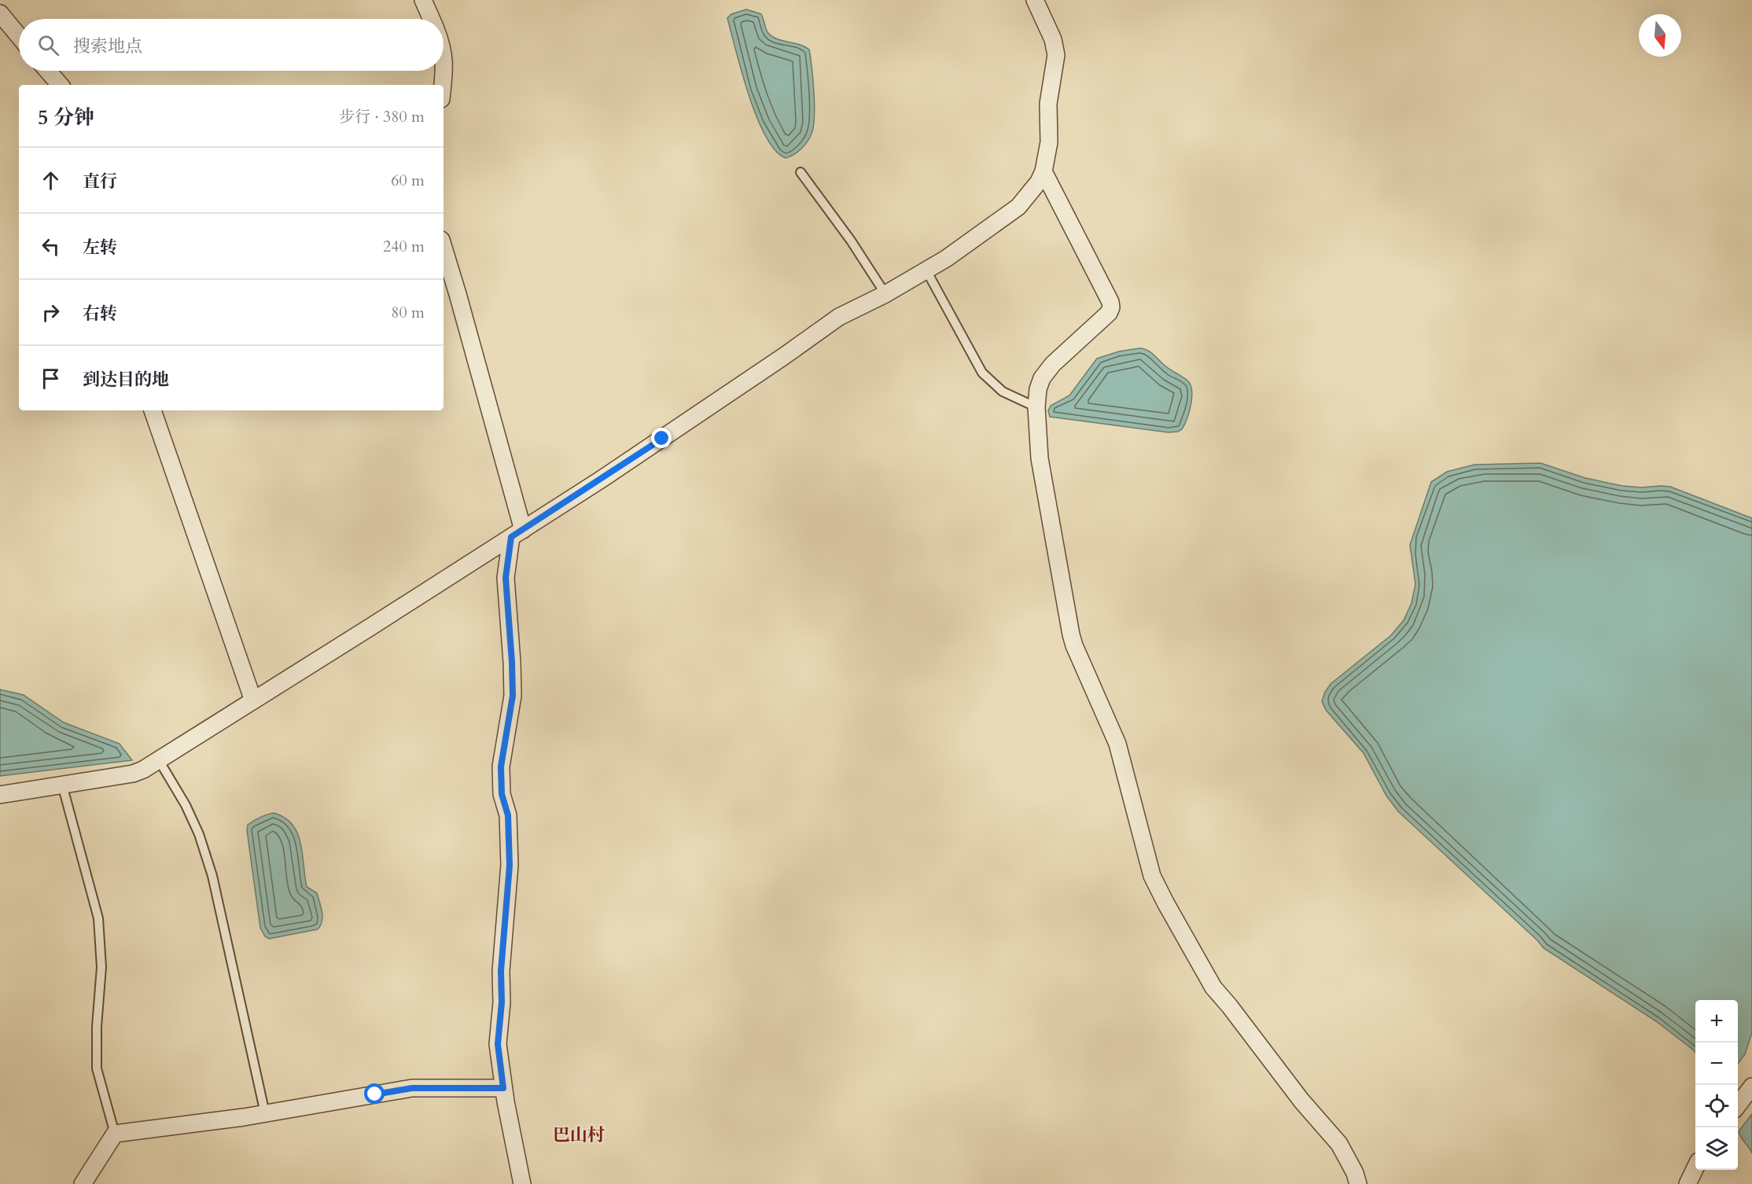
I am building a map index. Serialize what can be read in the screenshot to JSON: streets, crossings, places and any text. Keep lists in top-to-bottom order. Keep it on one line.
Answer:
{"districts":["巴山村"],"north":"bottom","page":{"search":"搜索地点","heading":["5 分钟","步行 · 380 m"],"list":[["直行","60 m"],["左转","240 m"],["右转","80 m"],"到达目的地"],"map_buttons":["+","−"]}}
